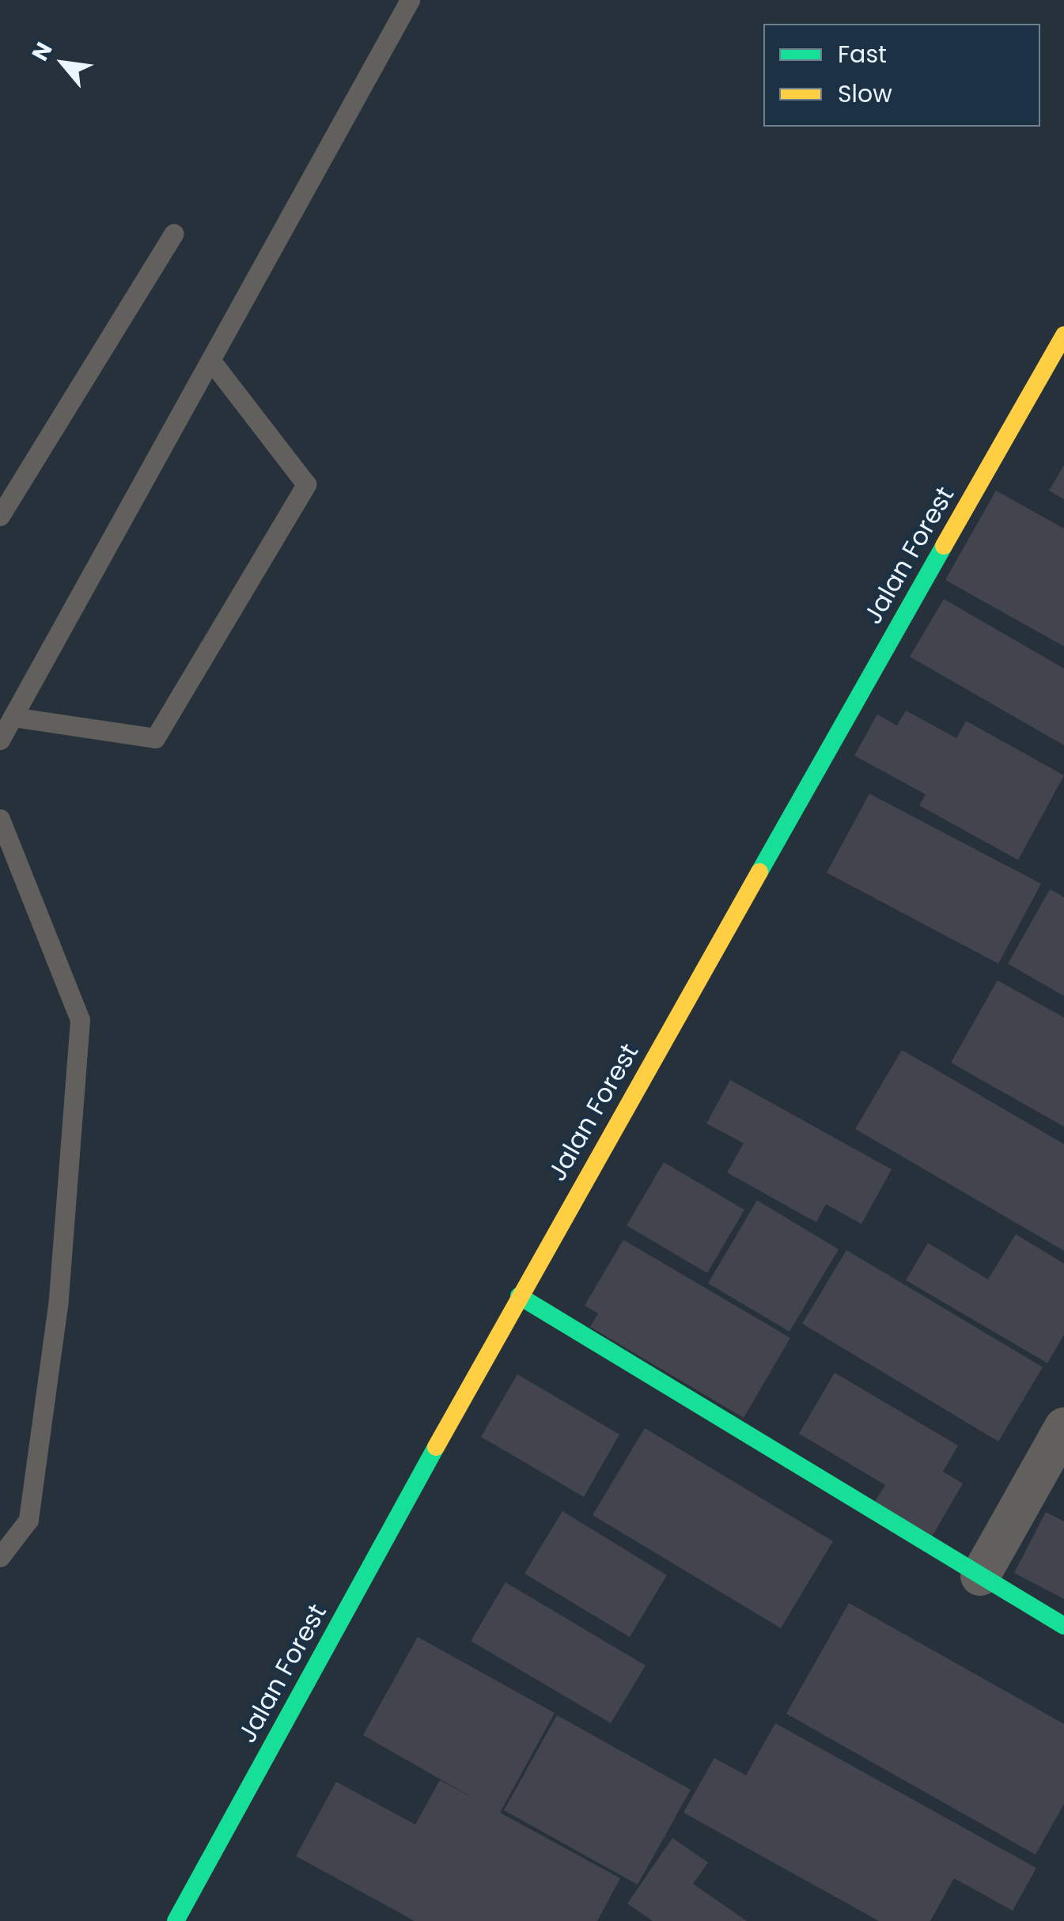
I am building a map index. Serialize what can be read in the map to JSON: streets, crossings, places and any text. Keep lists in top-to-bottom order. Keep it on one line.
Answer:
{"streets":{"street":["Jalan Forest"]},"legend":["Fast","Slow"],"north":"top left"}
